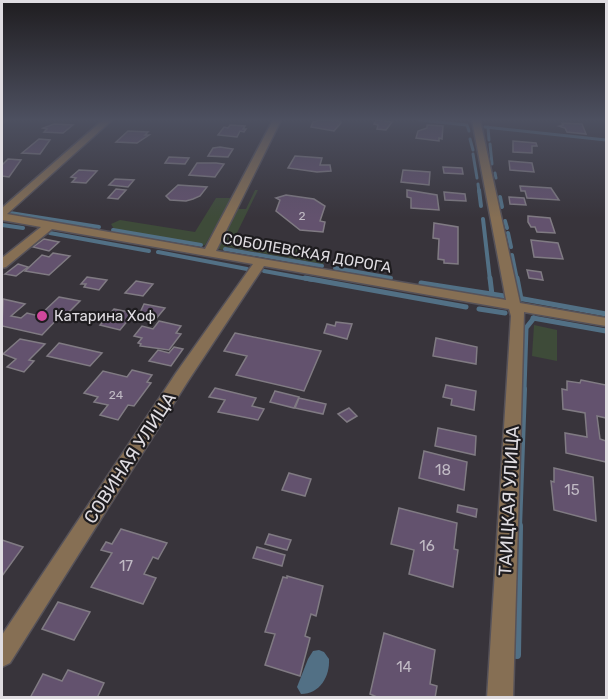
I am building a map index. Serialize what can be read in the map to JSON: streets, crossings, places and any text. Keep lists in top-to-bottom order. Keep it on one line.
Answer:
{"streets":{"street":["СОБОЛЕВСКАЯ ДОРОГА","СОВИНАЯ УЛИЦА","ТАИЦКАЯ УЛИЦА"]},"crossings":[["СОБОЛЕВСКАЯ ДОРОГА","СОВИНАЯ УЛИЦА"],["СОБОЛЕВСКАЯ ДОРОГА","ТАИЦКАЯ УЛИЦА"]],"places":["Катарина Хоф"],"house_numbers":["2","24","18","15","16","17","14"]}
